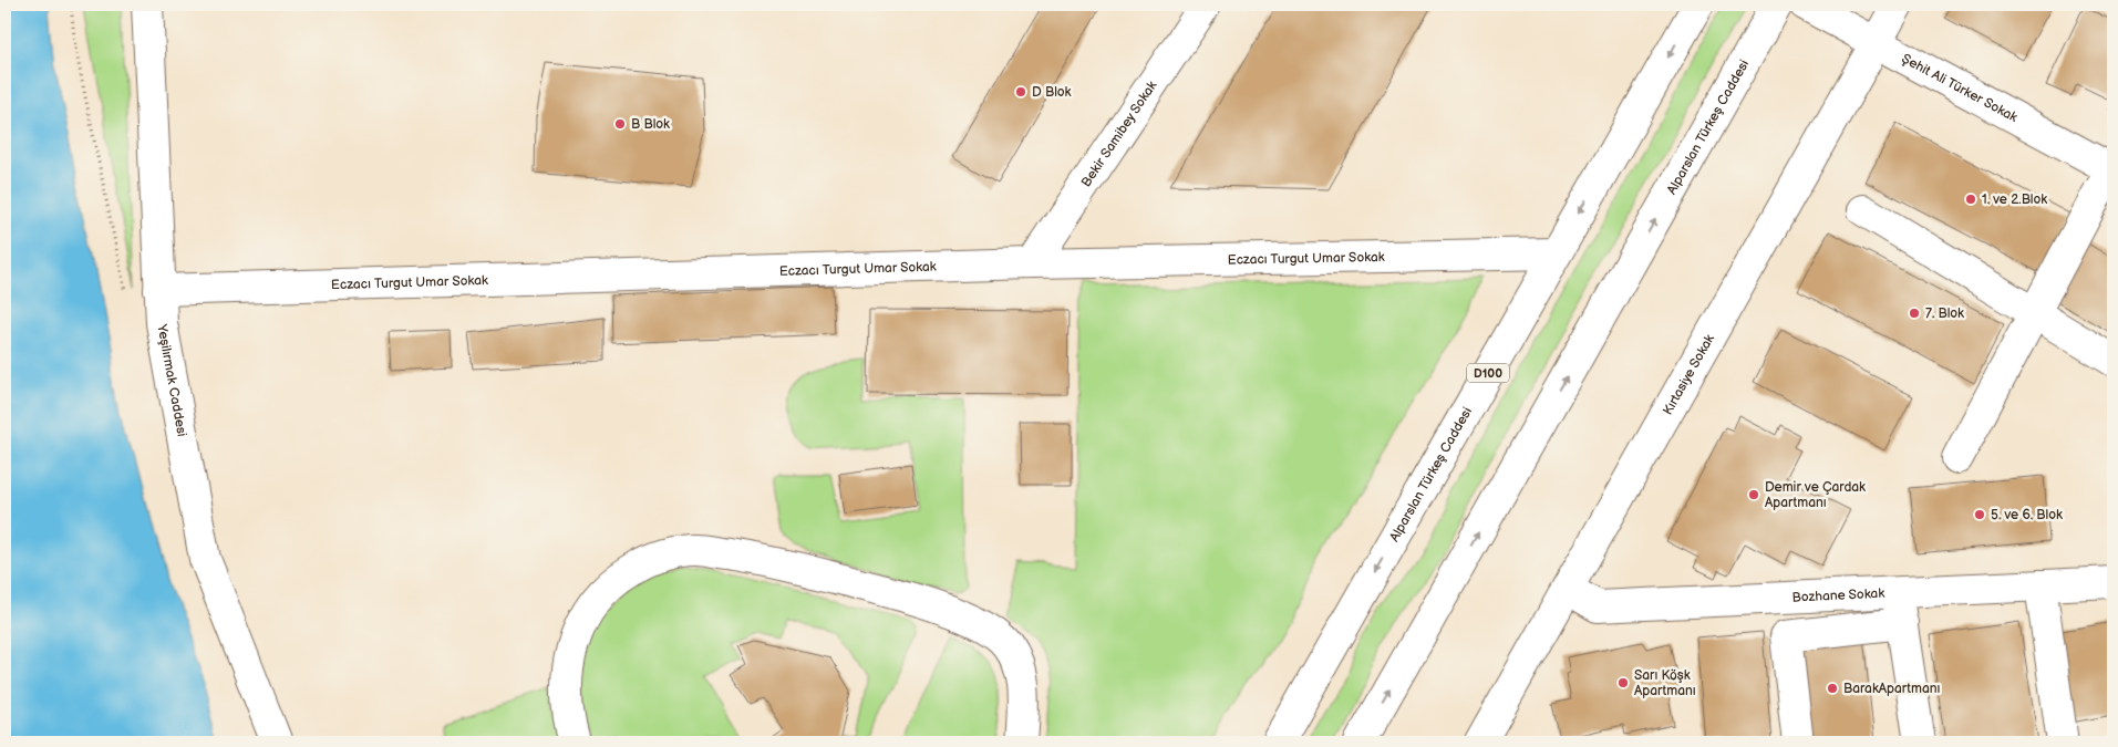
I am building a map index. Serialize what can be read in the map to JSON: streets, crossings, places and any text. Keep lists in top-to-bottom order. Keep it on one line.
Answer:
{"streets":{"main road":["Şehit Ali Türker Sokak","Alparslan Türkeş Caddesi","Bekir Samibey Sokak","Eczacı Turgut Umar Sokak","D100","Kırtasiye Sokak","Yeşilırmak Caddesi","Bozhane Sokak"]},"crossings":[["Şehit Ali Türker Sokak","Kırtasiye Sokak"],["Alparslan Türkeş Caddesi","Eczacı Turgut Umar Sokak"],["Bekir Samibey Sokak","Eczacı Turgut Umar Sokak"],["Eczacı Turgut Umar Sokak","Yeşilırmak Caddesi"],["Kırtasiye Sokak","Bozhane Sokak"]],"places":["D Blok","B Blok","1. ve 2.Blok","7. Blok","Demir ve Çardak Apartmanı","5. ve 6. Blok","Sarı Köşk Apartmanı","BarakApartmanı"]}
